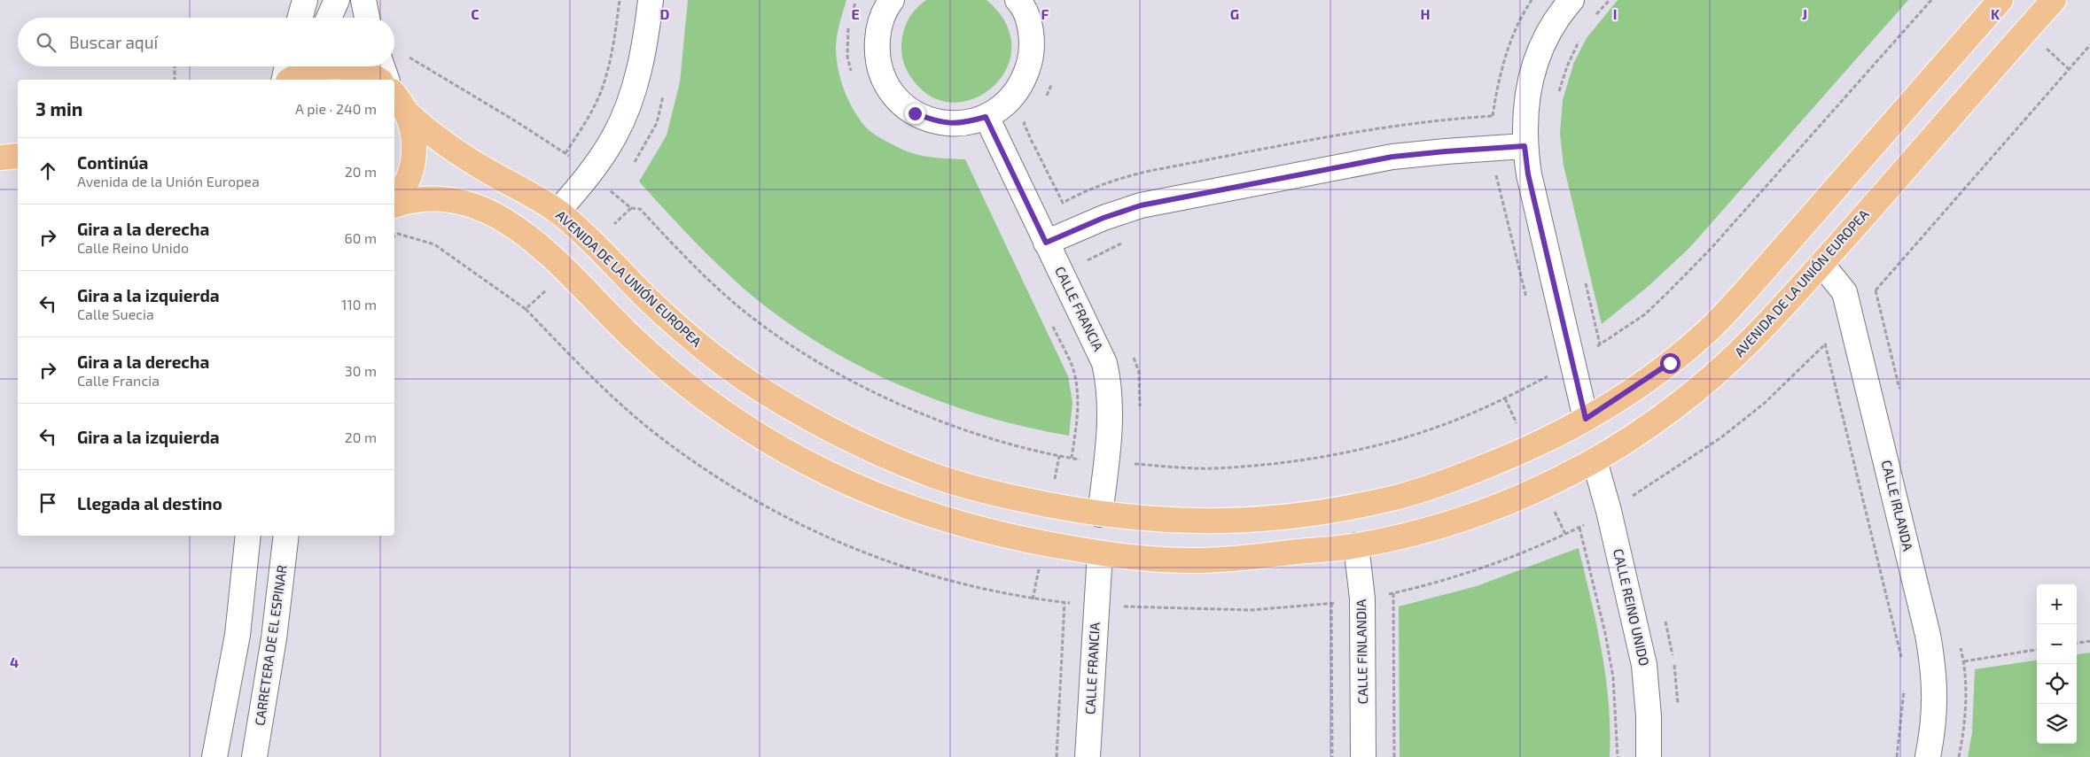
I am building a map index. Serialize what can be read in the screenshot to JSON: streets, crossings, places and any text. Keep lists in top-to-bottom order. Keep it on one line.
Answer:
{"streets":{"main road":["AVENIDA DE LA UNIÓN EUROPEA"],"street":["CALLE FRANCIA","CALLE IRLANDA","CALLE REINO UNIDO","CARRETERA DE EL ESPINAR","CALLE FINLANDIA"]},"crossings":[["AVENIDA DE LA UNIÓN EUROPEA","CALLE FRANCIA"],["AVENIDA DE LA UNIÓN EUROPEA","CALLE IRLANDA"],["AVENIDA DE LA UNIÓN EUROPEA","CALLE REINO UNIDO"],["AVENIDA DE LA UNIÓN EUROPEA","CALLE FINLANDIA"]],"page":{"search":"Buscar aquí","heading":["3 min","A pie · 240 m"],"list":[["Continúa","Avenida de la Unión Europea","20 m"],["Gira a la derecha","Calle Reino Unido","60 m"],["Gira a la izquierda","Calle Suecia","110 m"],["Gira a la derecha","Calle Francia","30 m"],["Gira a la izquierda","20 m"],"Llegada al destino"],"map_buttons":["+","−"]},"grid":{"columns":["C","D","E","F","G","H","I","J","K"],"rows":["4"]}}
